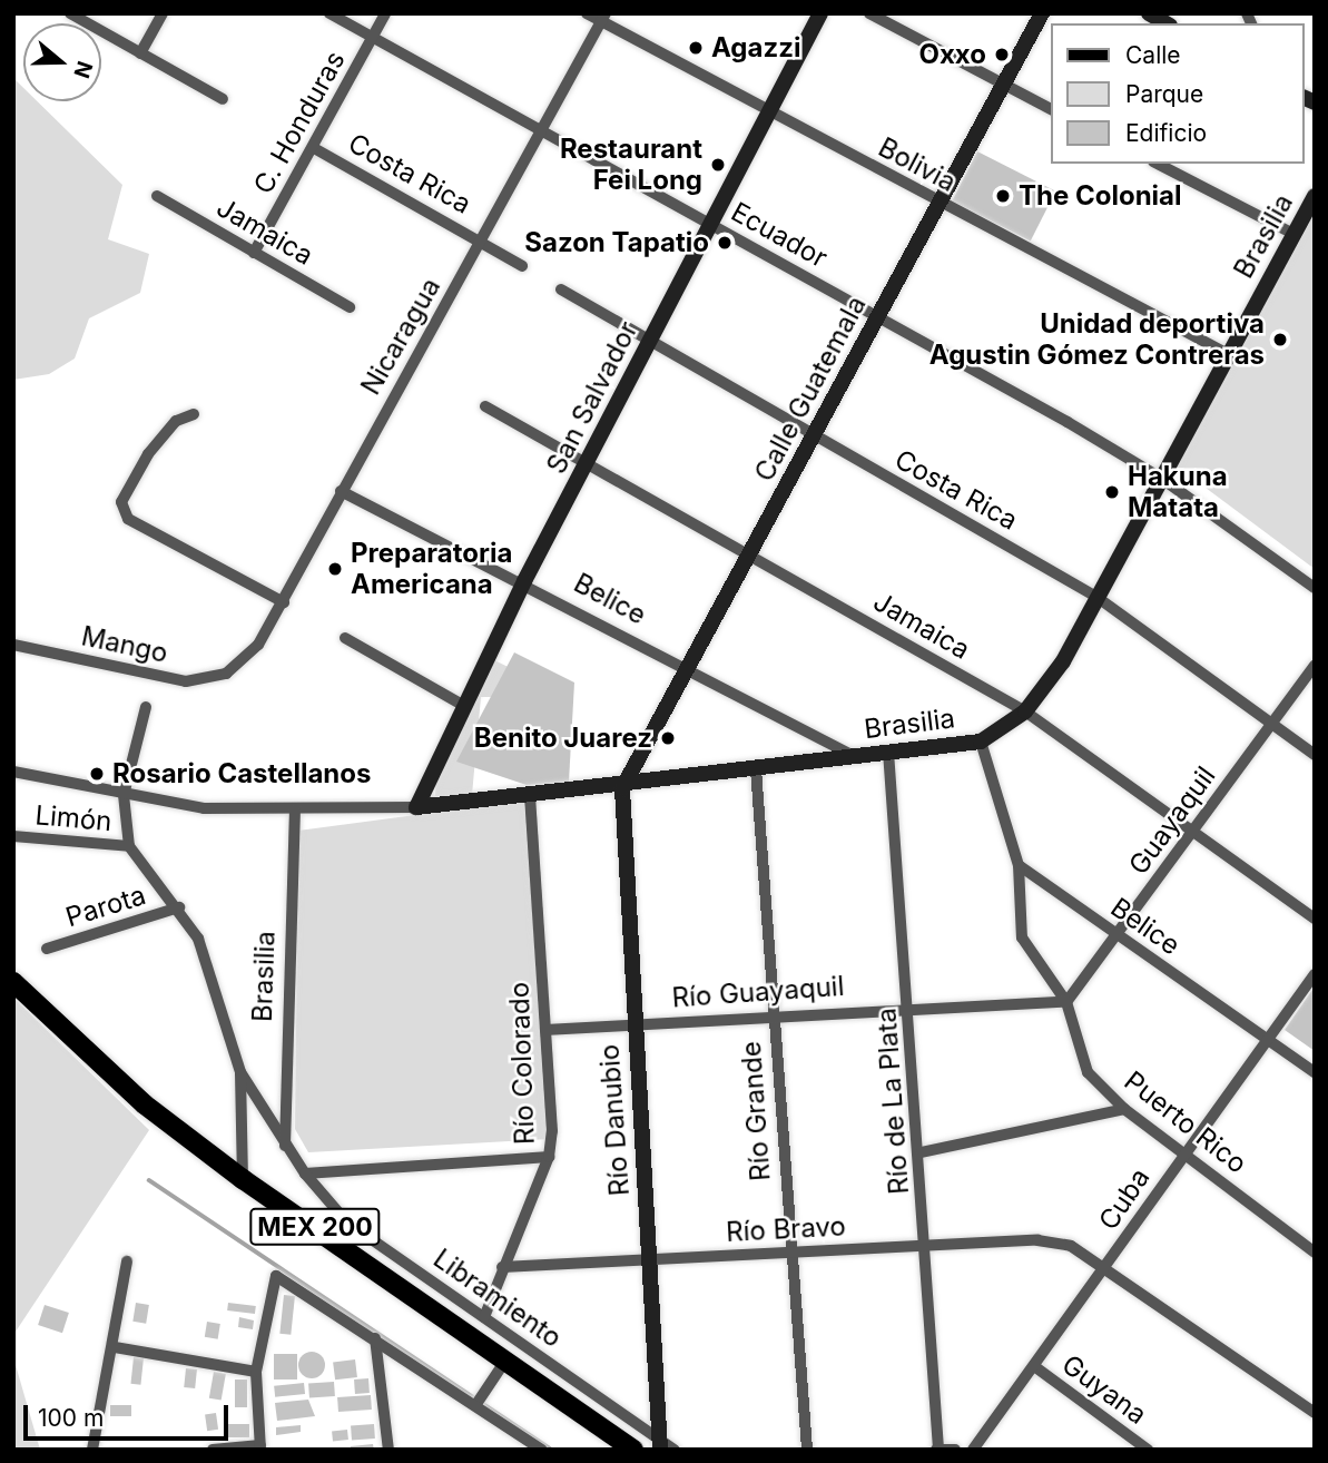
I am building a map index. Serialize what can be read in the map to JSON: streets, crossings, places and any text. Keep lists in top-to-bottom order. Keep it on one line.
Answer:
{"streets":{"main road":["MEX 200"],"street":["C. Honduras","Bolivia","Costa Rica","Jamaica","Ecuador","Brasilia","Nicaragua","Calle Guatemala","San Salvador","Belice","Mango","Limón","Guayaquil","Parota","Río Guayaquil","Río Colorado","Río de La Plata","Río Grande","Río Danubio","Puerto Rico","Cuba","Río Bravo","Libramiento","Guyana"]},"crossings":[["C. Honduras","Costa Rica"],["C. Honduras","Jamaica"],["C. Honduras","Ecuador"],["Bolivia","Brasilia"],["Bolivia","Nicaragua"],["Bolivia","Calle Guatemala"],["Bolivia","San Salvador"],["Costa Rica","Brasilia"],["Costa Rica","Nicaragua"],["Costa Rica","Calle Guatemala"],["Costa Rica","San Salvador"],["Costa Rica","Guayaquil"],["Jamaica","Brasilia"],["Jamaica","Calle Guatemala"],["Jamaica","San Salvador"],["Jamaica","Guayaquil"],["Ecuador","Brasilia"],["Ecuador","Nicaragua"],["Ecuador","Calle Guatemala"],["Ecuador","San Salvador"],["Brasilia","Calle Guatemala"],["Brasilia","San Salvador"],["Brasilia","Belice"],["Brasilia","Río Colorado"],["Brasilia","Río de La Plata"],["Brasilia","Río Grande"],["Brasilia","Río Danubio"],["Brasilia","Libramiento"],["Nicaragua","Belice"],["Nicaragua","Mango"],["Calle Guatemala","Belice"],["Calle Guatemala","Río Danubio"],["San Salvador","Belice"],["Belice","Guayaquil"],["Belice","Puerto Rico"],["Belice","Cuba"],["Guayaquil","Río Guayaquil"],["Guayaquil","Puerto Rico"],["Río Guayaquil","Río Colorado"],["Río Guayaquil","Río de La Plata"],["Río Guayaquil","Río Grande"],["Río Guayaquil","Río Danubio"],["Río Guayaquil","Puerto Rico"],["Río Colorado","Río Bravo"],["Río Colorado","Libramiento"],["Río de La Plata","Río Bravo"],["Río Grande","Río Bravo"],["Río Danubio","Río Bravo"],["Río Danubio","Libramiento"],["Puerto Rico","Cuba"],["Cuba","Río Bravo"],["Cuba","Guyana"]],"places":["Agazzi","Oxxo","Restaurant Fei Long","The Colonial","Sazon Tapatio","Unidad deportiva Agustin Gómez Contreras","Hakuna Matata","Preparatoria Americana","Benito Juarez","Rosario Castellanos"],"legend":["Calle","Parque","Edificio"],"scale_bar":"100 m","north":"right"}
